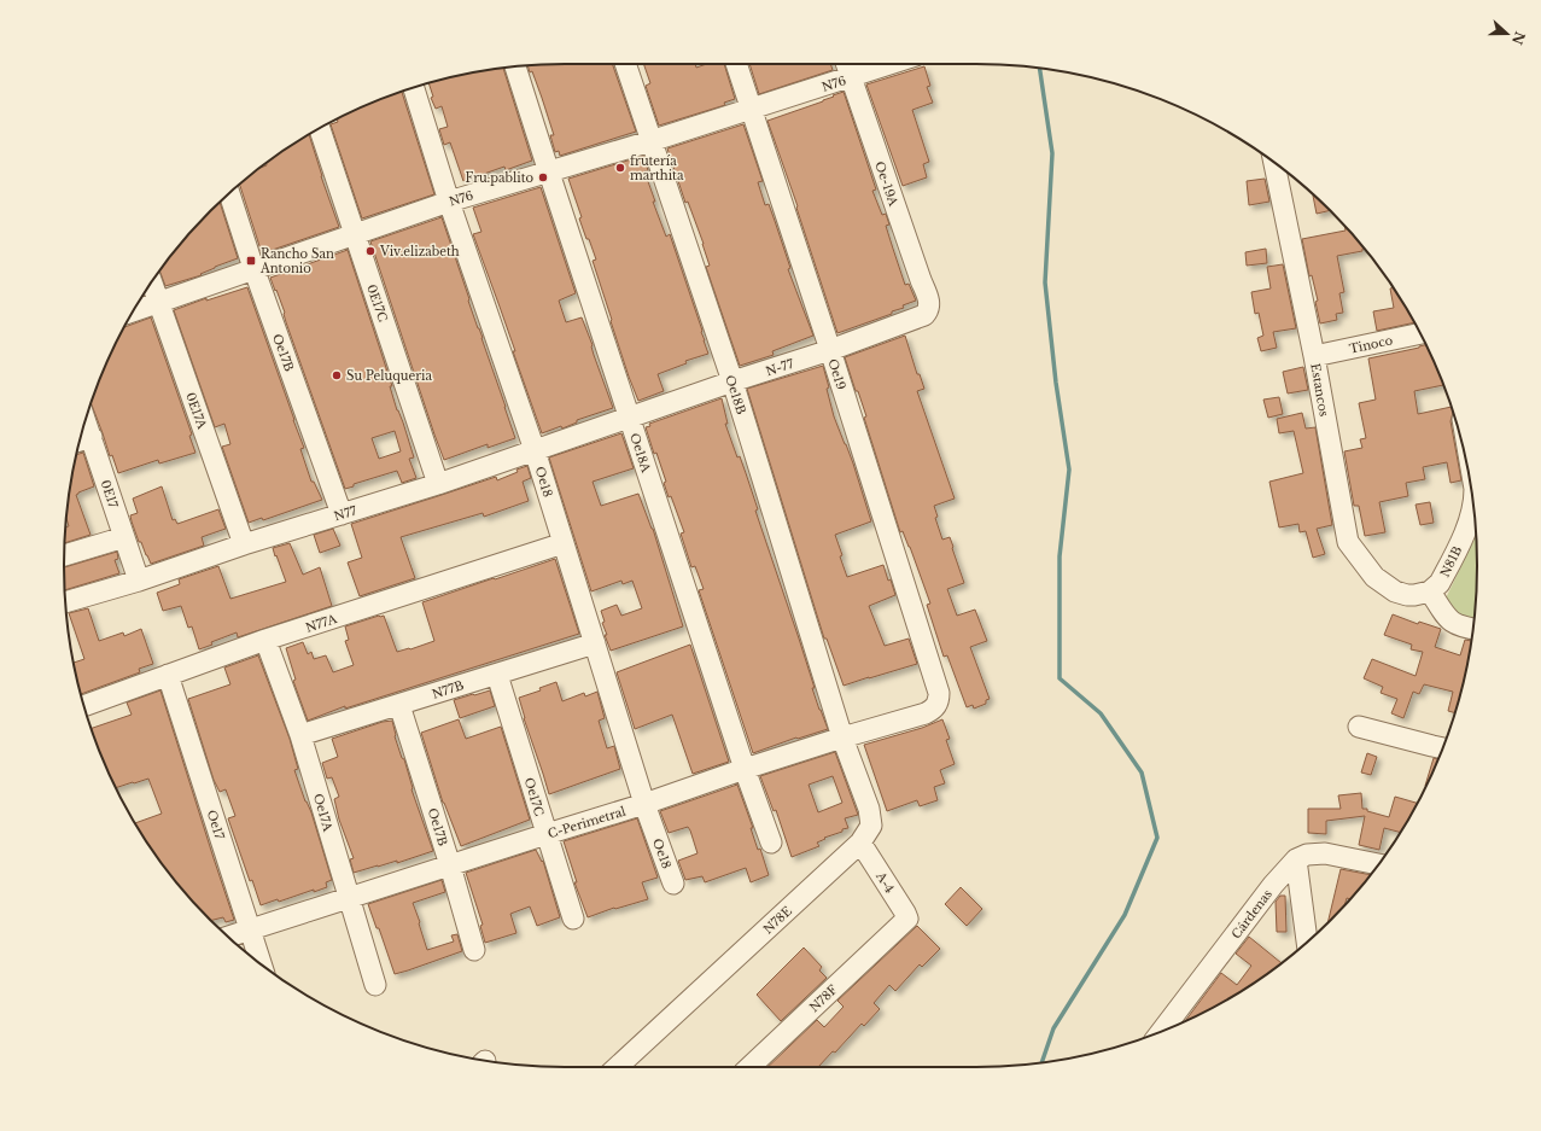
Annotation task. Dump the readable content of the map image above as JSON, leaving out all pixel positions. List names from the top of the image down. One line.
{"streets":{"street":["N76","Oe-19A","0E17C","Tinoco","Oe17B","N-77","Oe19","Estancos","Oe18B","0E17A","Oe18A","Oe18","0E17","N77","N81B","N77A","N77B","Oe17C","Oe17A","C-Perimetral","Oe17","A-4","Cárdenas","N78E","N78F"]},"crossings":[["N76","Oe-19A"],["N76","0E17C"],["N76","Oe17B"],["N76","Oe19"],["N76","Oe18B"],["N76","0E17A"],["N76","Oe18A"],["N76","Oe18"],["Oe-19A","N-77"],["0E17C","N77"],["Tinoco","Estancos"],["Oe17B","N77"],["Oe17B","N77B"],["Oe17B","C-Perimetral"],["N-77","Oe19"],["N-77","Oe18B"],["N-77","Oe18A"],["N-77","N77"],["Oe19","C-Perimetral"],["Estancos","N81B"],["Oe18B","C-Perimetral"],["Oe18B","N78E"],["0E17A","N77"],["Oe18A","N77"],["Oe18A","C-Perimetral"],["Oe18","N77"],["Oe18","N77A"],["Oe18","N77B"],["Oe18","C-Perimetral"],["0E17","N77"],["N77A","Oe17A"],["N77A","Oe17"],["N77B","Oe17C"],["N77B","Oe17A"],["Oe17C","C-Perimetral"],["Oe17A","C-Perimetral"],["C-Perimetral","Oe17"],["C-Perimetral","N78E"],["A-4","N78E"],["A-4","N78F"]],"places":{"other":["frutería marthita","Fru.pablito","Viv.elizabeth","Su Peluqueria"],"transit":["Rancho San Antonio"]},"north":"right"}
